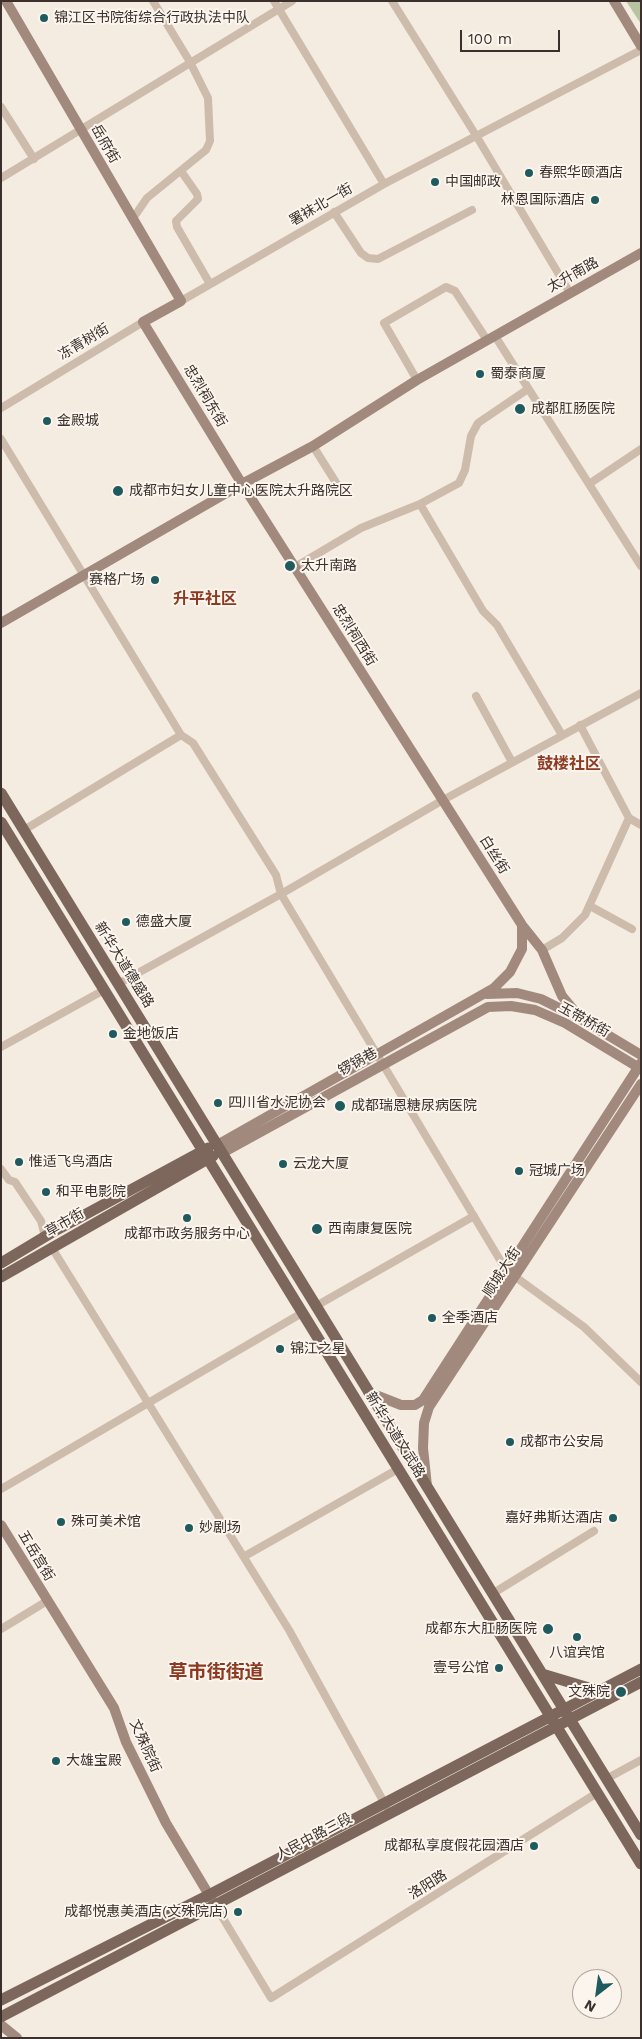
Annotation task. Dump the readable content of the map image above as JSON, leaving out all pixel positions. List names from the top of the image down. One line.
{"streets":{"main road":["岳府街","太升南路","冻青树街","忠烈祠东街","忠烈祠西街","白丝街","新华大道德盛路","玉带桥街","锣锅巷","草市街","顺城大街","新华大道文武路","五岳宫街","文殊院街","人民中路三段"],"street":["署袜北一街","洛阳路"]},"crossings":[["岳府街","署袜北一街"],["岳府街","冻青树街"],["署袜北一街","冻青树街"],["太升南路","忠烈祠东街"],["太升南路","忠烈祠西街"],["冻青树街","忠烈祠东街"],["忠烈祠东街","忠烈祠西街"],["忠烈祠西街","白丝街"],["新华大道德盛路","锣锅巷"],["新华大道德盛路","草市街"],["新华大道德盛路","新华大道文武路"],["玉带桥街","锣锅巷"],["玉带桥街","顺城大街"],["锣锅巷","草市街"],["锣锅巷","新华大道文武路"],["草市街","新华大道文武路"],["顺城大街","新华大道文武路"],["新华大道文武路","人民中路三段"],["新华大道文武路","洛阳路"],["五岳宫街","文殊院街"],["文殊院街","人民中路三段"],["文殊院街","洛阳路"],["人民中路三段","洛阳路"]],"districts":["升平社区","鼓楼社区","草市街街道"],"places":["锦江区书院街综合行政执法中队","春熙华颐酒店","中国邮政","林恩国际酒店","蜀泰商厦","成都肛肠医院","金殿城","成都市妇女儿童中心医院太升路院区","太升南路","赛格广场","德盛大厦","金地饭店","四川省水泥协会","成都瑞恩糖尿病医院","惟适飞鸟酒店","云龙大厦","冠城广场","和平电影院","成都市政务服务中心","西南康复医院","全季酒店","锦江之星","成都市公安局","嘉好弗斯达酒店","殊可美术馆","妙剧场","成都东大肛肠医院","八谊宾馆","壹号公馆","文殊院","大雄宝殿","成都私享度假花园酒店","成都悦惠美酒店(文殊院店)"],"scale_bar":"100 m","north":"bottom left"}
